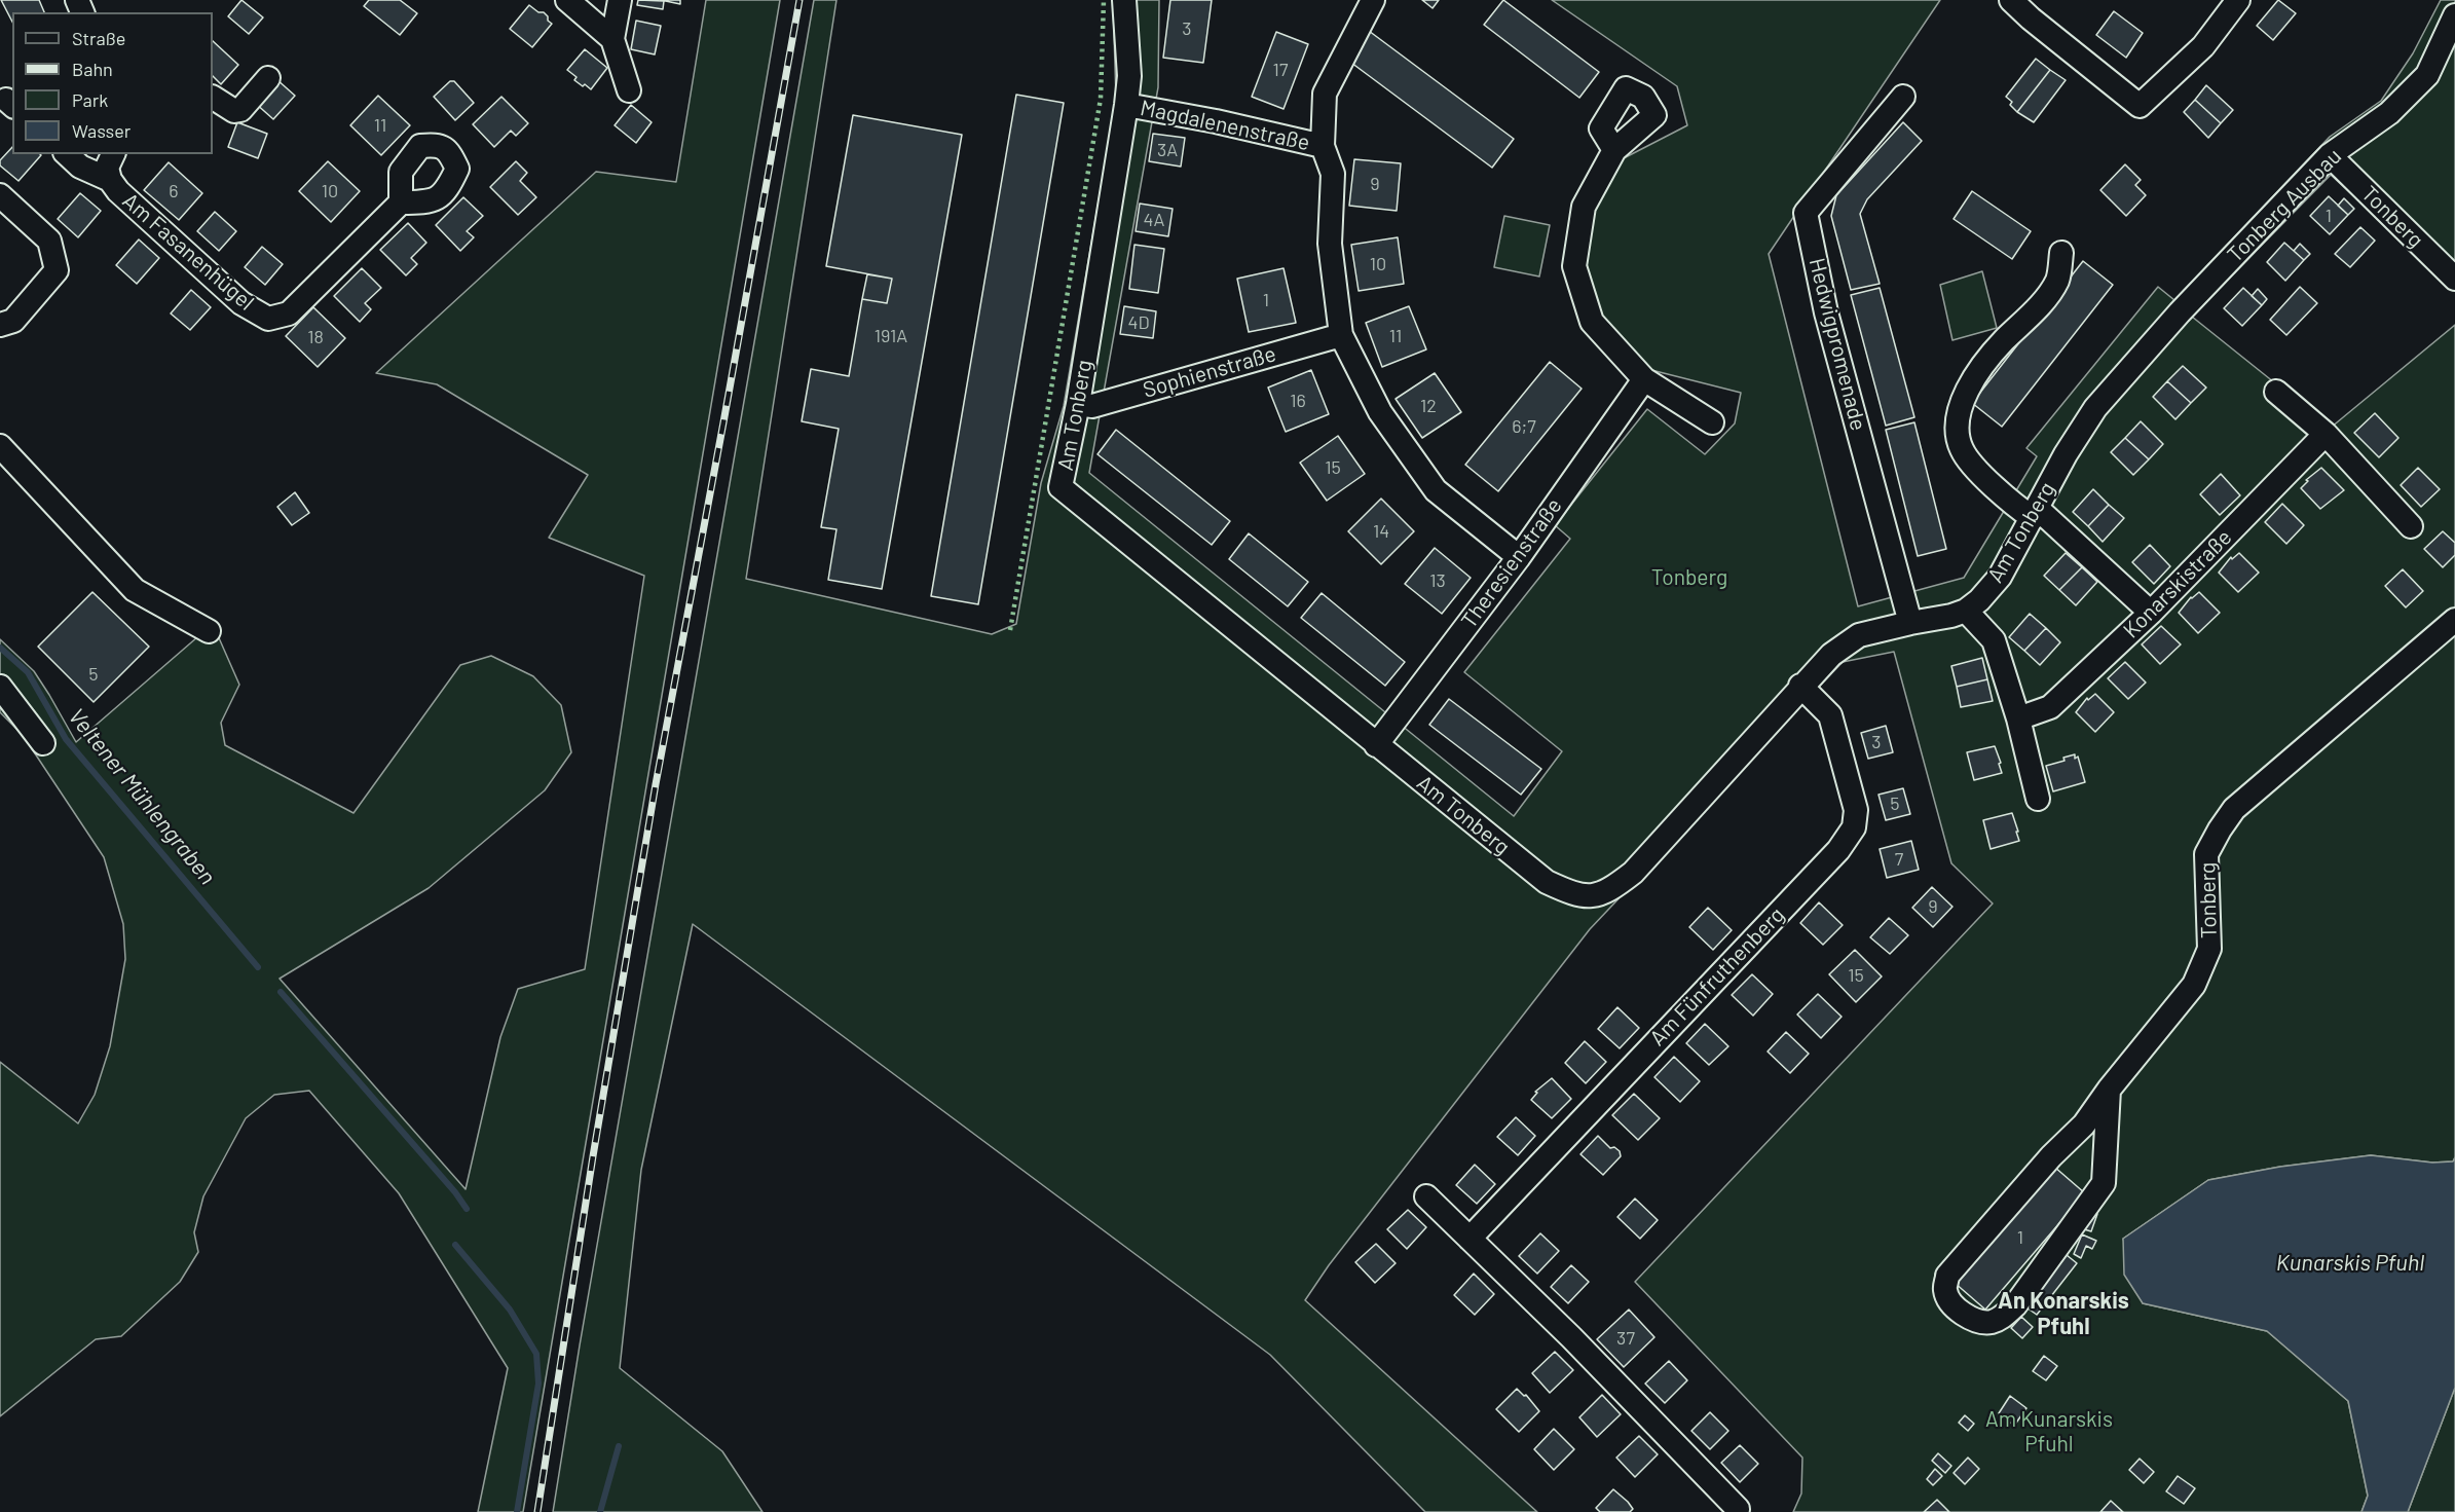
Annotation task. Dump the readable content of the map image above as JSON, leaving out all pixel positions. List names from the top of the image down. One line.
{"streets":{"street":["Magdalenenstraße","Tonberg Ausbau","Tonberg","Am Fasanenhügel","Hedwigpromenade","Sophienstraße","Am Tonberg","Theresienstraße","Konarskistraße","Am Fünfruthenberg"]},"crossings":[["Magdalenenstraße","Am Tonberg"],["Tonberg Ausbau","Tonberg"],["Tonberg Ausbau","Am Tonberg"],["Hedwigpromenade","Am Tonberg"],["Sophienstraße","Am Tonberg"],["Am Tonberg","Theresienstraße"],["Am Tonberg","Am Fünfruthenberg"]],"districts":["An Konarskis Pfuhl"],"water":["Veltener Mühlengraben","Kunarskis Pfuhl"],"parks":["Tonberg","Am Kunarskis Pfuhl"],"house_numbers":["3","17","11","3A","9","6","10","1","4A","10","1","4D","191A","11","18","16","12","6;7","15","14","13","5","3","5","7","9","15","1","37"],"legend":["Straße","Bahn","Park","Wasser"]}
